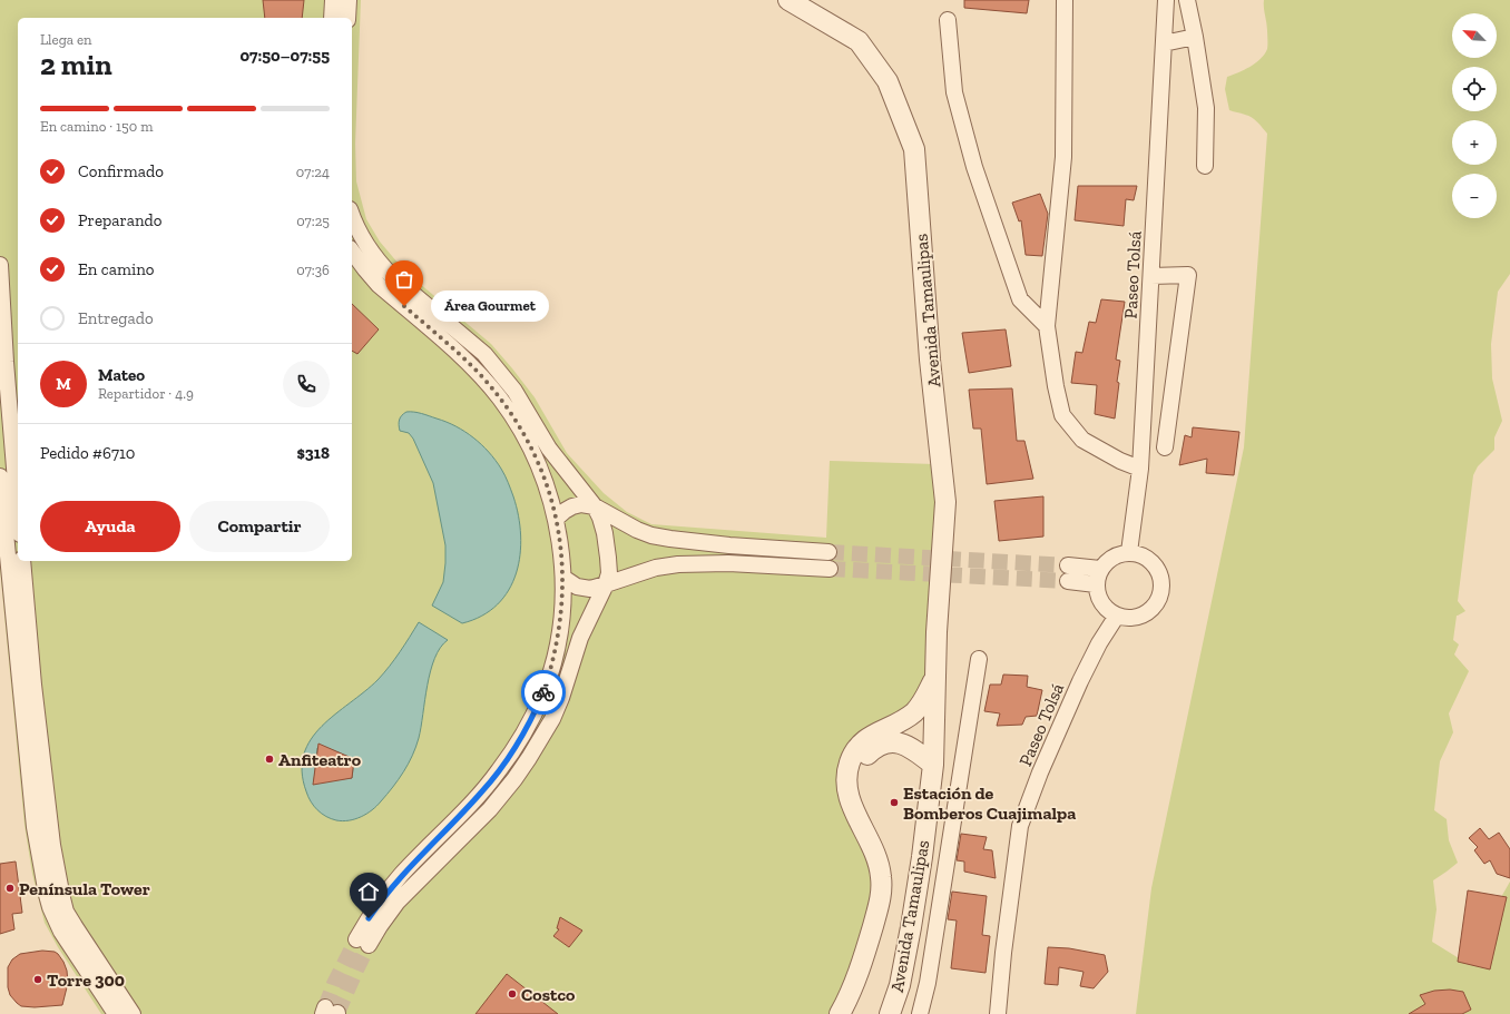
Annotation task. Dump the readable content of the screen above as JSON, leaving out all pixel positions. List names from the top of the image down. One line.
{"streets":{"street":["Paseo Tolsá","Avenida Tamaulipas"]},"places":["Área Gourmet","Anfiteatro","Estación de Bomberos Cuajimalpa","Península Tower","Torre 300","Costco"],"north":"top left","page":{"map_buttons":["+","−"],"heading":["2 min","Llega en","07:50–07:55"],"panel":["Mateo","Repartidor · 4.9","Pedido #6710","$318"],"bar":"En camino · 150 m","list":[["Confirmado","07:24"],["Preparando","07:25"],["En camino","07:36"],"Entregado"],"bubble":"Área Gourmet","round":"M","buttons":["Ayuda","Compartir"]}}
